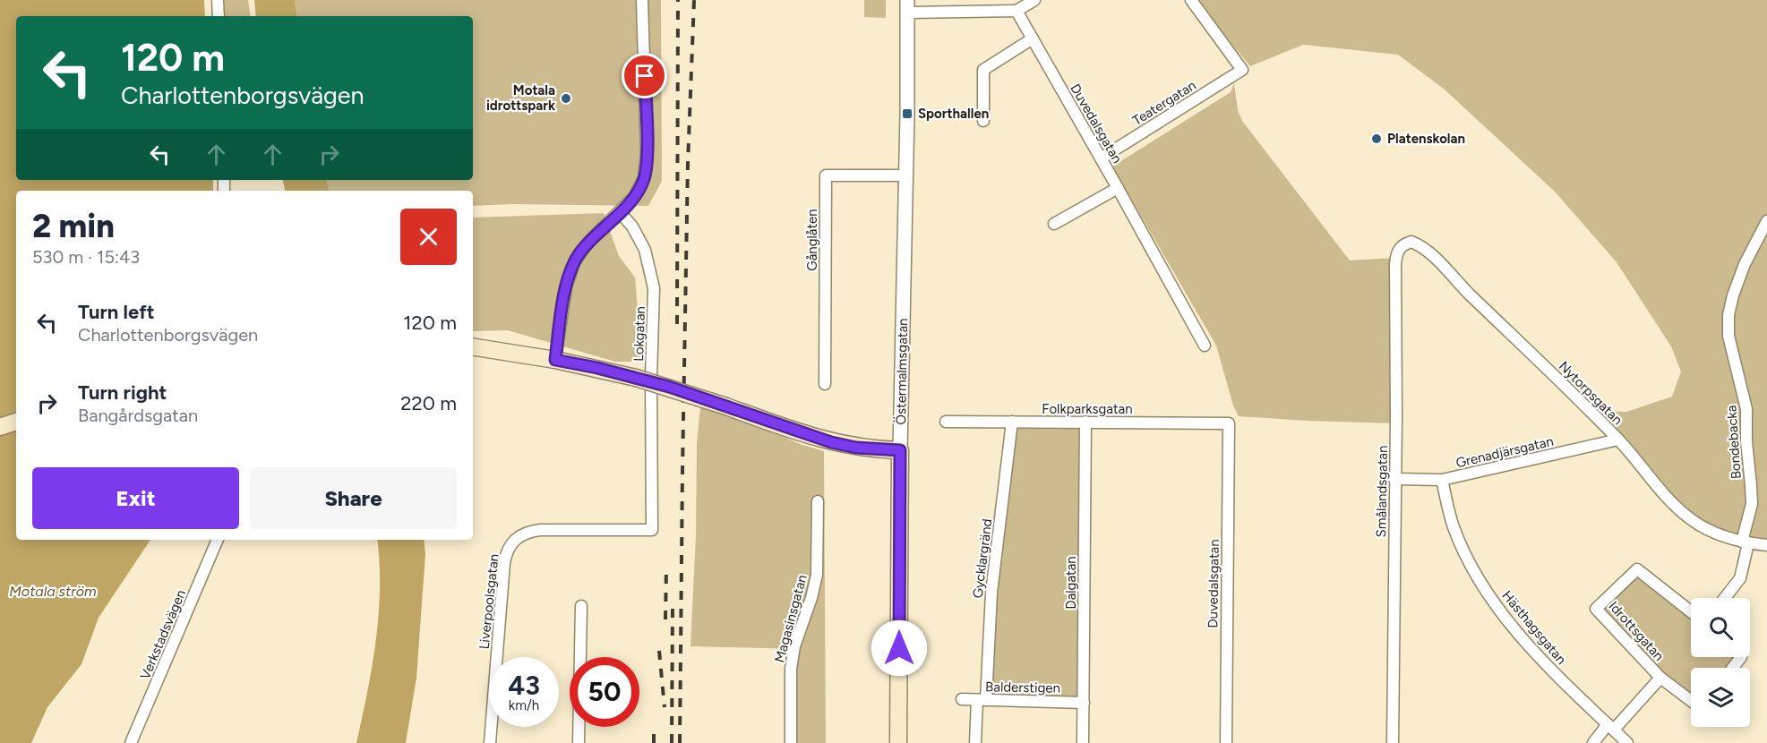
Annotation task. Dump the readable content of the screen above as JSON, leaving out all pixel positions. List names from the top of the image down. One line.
{"streets":{"main road":["Östermalmsgatan"],"street":["Teatergatan","Duvedalsgatan","Gånglåten","Lokgatan","Nytorpsgatan","Folkparksgatan","Bondebacka","Grenadjärsgatan","Smålandsgatan","Gycklargränd","Dalgatan","Liverpoolsgatan","Magasinsgatan","Hästhagsgatan","Idrottsgatan","Verkstadsvägen","Balderstigen"]},"crossings":[["Teatergatan","Duvedalsgatan"],["Duvedalsgatan","Folkparksgatan"],["Gånglåten","Östermalmsgatan"],["Lokgatan","Liverpoolsgatan"],["Nytorpsgatan","Bondebacka"],["Nytorpsgatan","Grenadjärsgatan"],["Nytorpsgatan","Smålandsgatan"],["Folkparksgatan","Gycklargränd"],["Folkparksgatan","Dalgatan"],["Grenadjärsgatan","Smålandsgatan"],["Grenadjärsgatan","Hästhagsgatan"],["Gycklargränd","Balderstigen"],["Dalgatan","Balderstigen"],["Hästhagsgatan","Idrottsgatan"]],"water":["Motala ström"],"places":{"other":["Motala idrottspark","Platenskolan"],"transit":["Sporthallen"]},"page":{"turn":["120 m","Charlottenborgsvägen"],"heading":["2 min","530 m · 15:43"],"list":[{"name":"Turn left","note":"Charlottenborgsvägen","value":"120 m"},{"name":"Turn right","note":"Bangårdsgatan","value":"220 m"}],"buttons":["Exit","Share"],"speed":"43 km/h","limit":"50"}}
